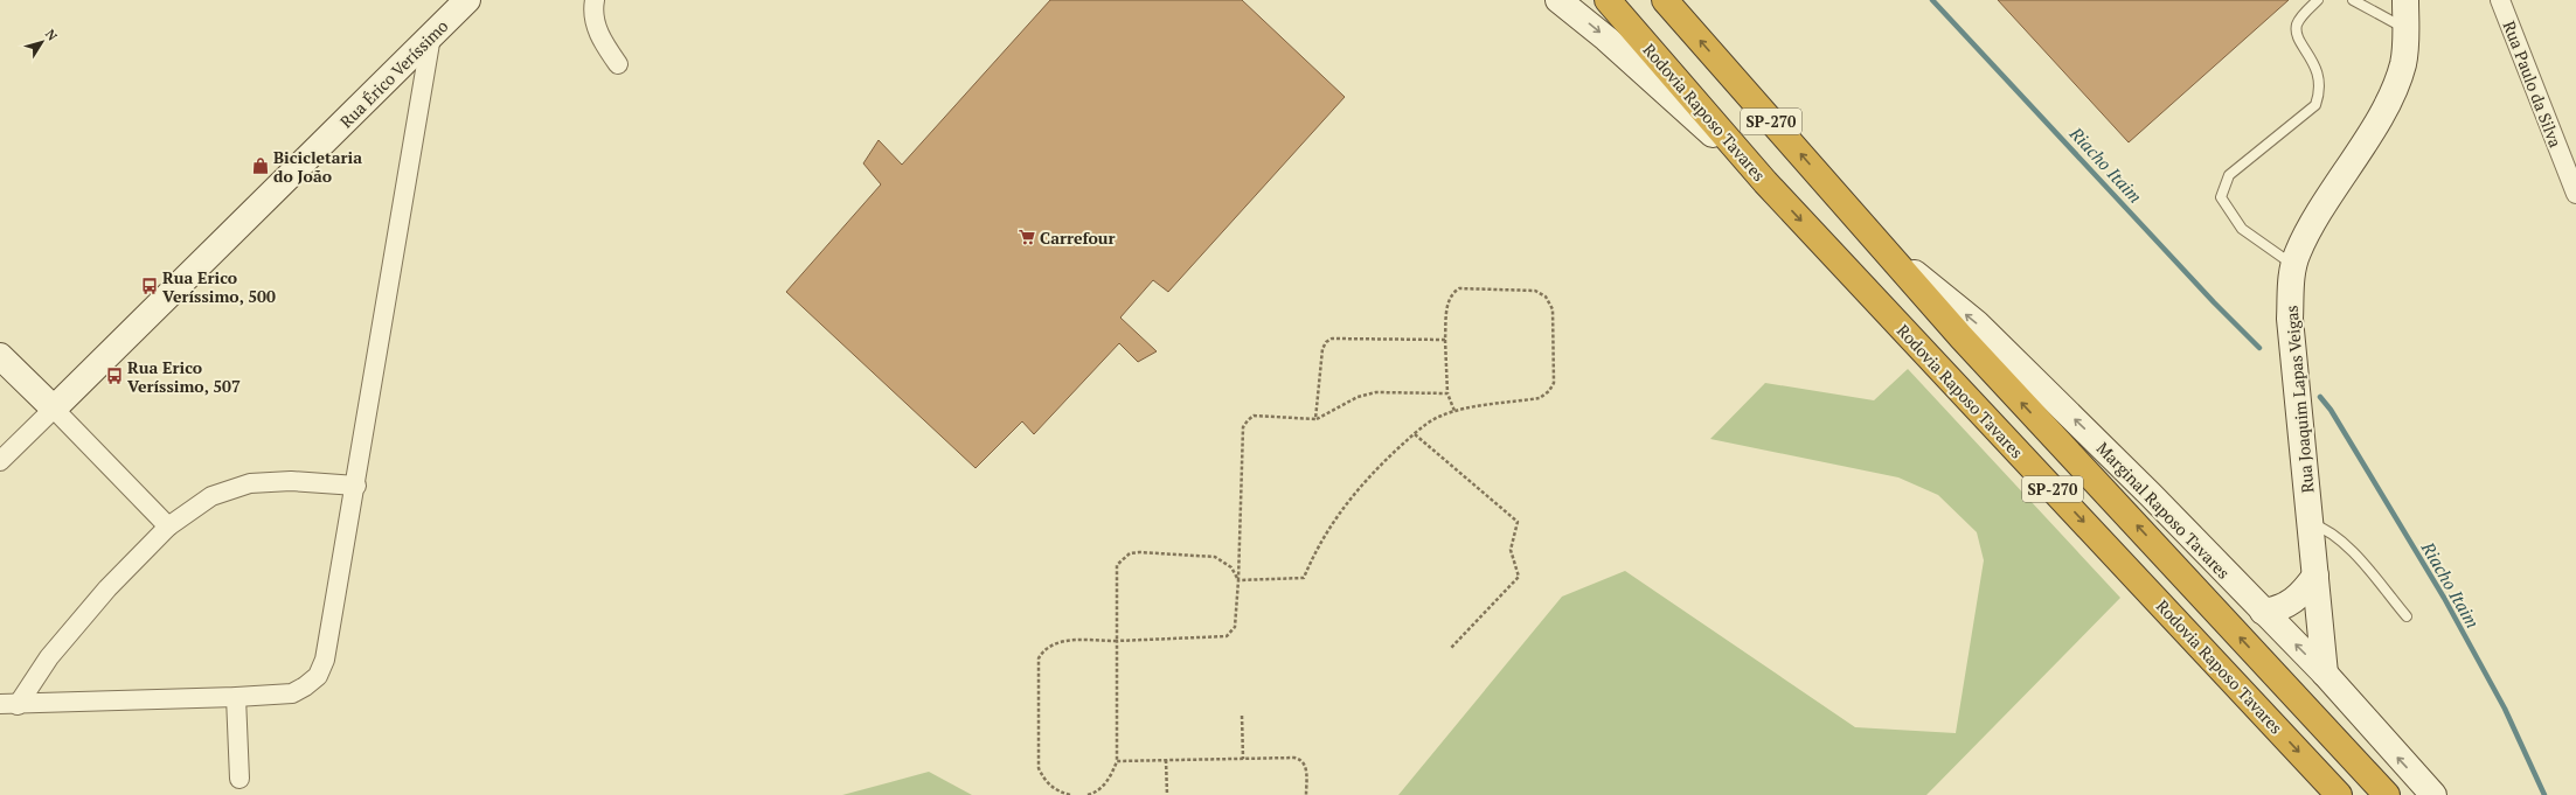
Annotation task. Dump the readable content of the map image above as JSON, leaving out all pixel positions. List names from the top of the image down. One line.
{"streets":{"highway":["Rodovia Raposo Tavares","SP-270"],"main road":["Rua Érico Veríssimo","Rua Joaquim Lapas Veigas","Marginal Raposo Tavares"],"street":["Rua Paulo da Silva"]},"crossings":[["SP-270","Marginal Raposo Tavares"],["Rua Joaquim Lapas Veigas","Marginal Raposo Tavares"]],"one_way":["Marginal Raposo Tavares"],"water":["Riacho Itaim"],"places":{"shop":["Bicicletaria do João"],"supermarket":["Carrefour"],"bus stop":["Rua Erico Veríssimo, 500","Rua Erico Veríssimo, 507"]},"north":"top right"}
